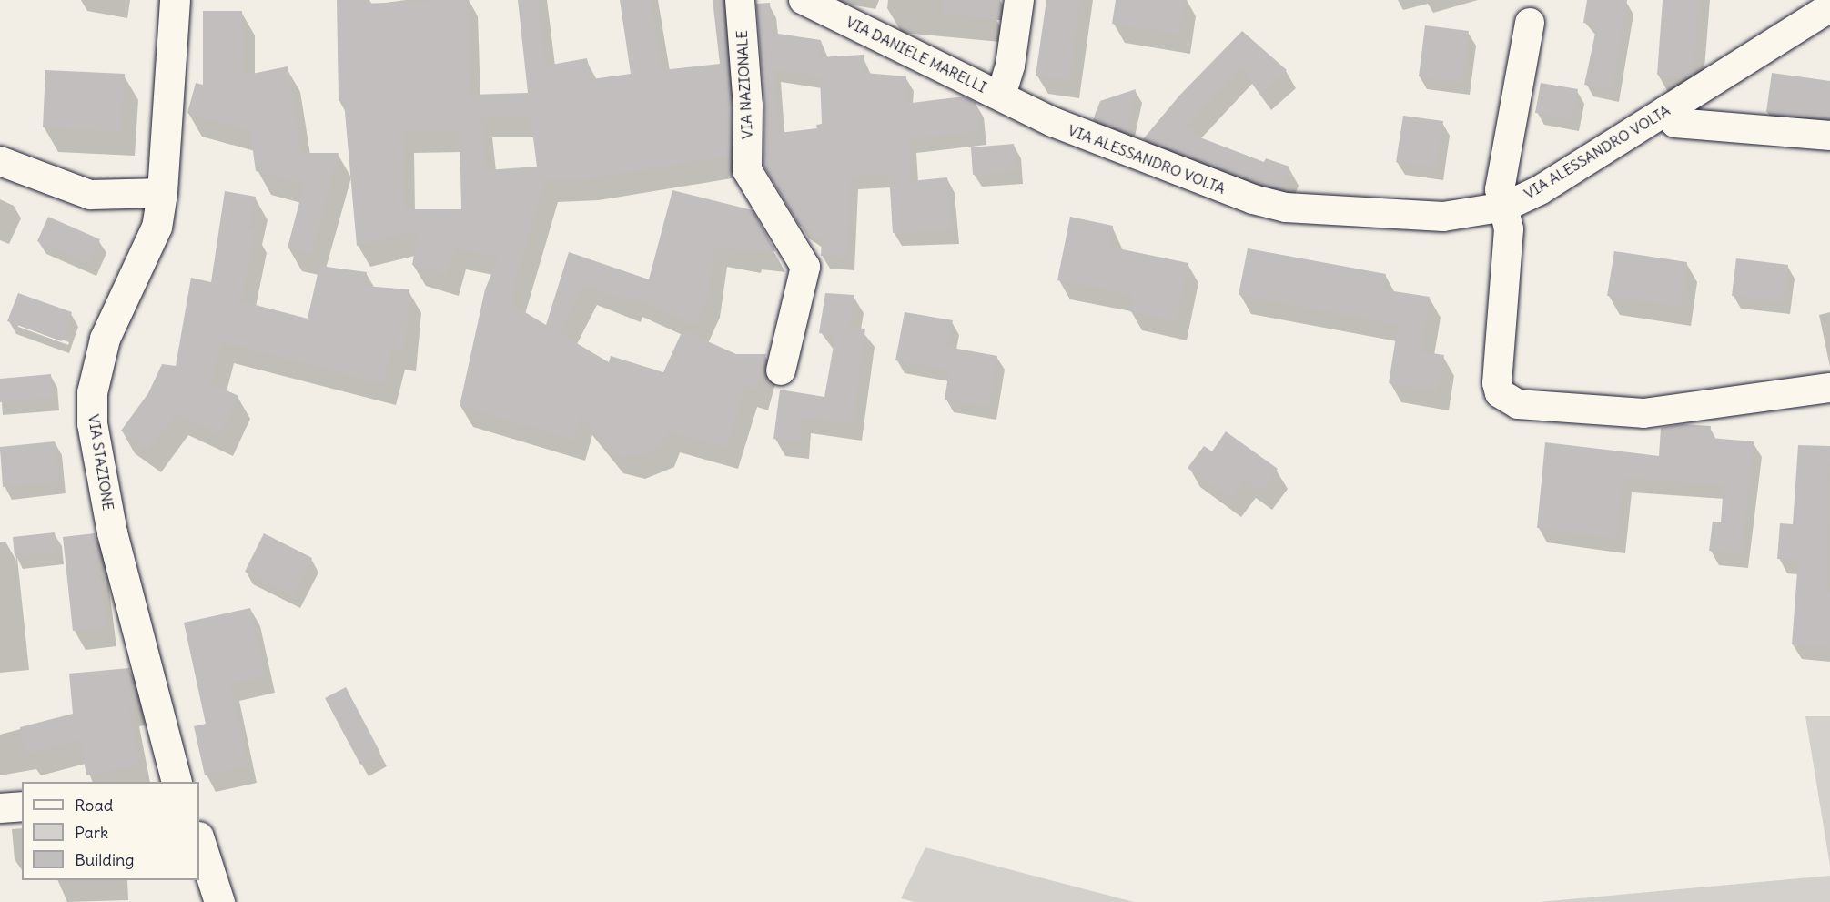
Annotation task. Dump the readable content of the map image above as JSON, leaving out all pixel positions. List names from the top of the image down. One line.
{"streets":{"main road":["VIA STAZIONE"],"street":["VIA DANIELE MARELLI","VIA NAZIONALE","VIA ALESSANDRO VOLTA"]},"crossings":[["VIA DANIELE MARELLI","VIA ALESSANDRO VOLTA"]],"legend":["Road","Park","Building"]}
